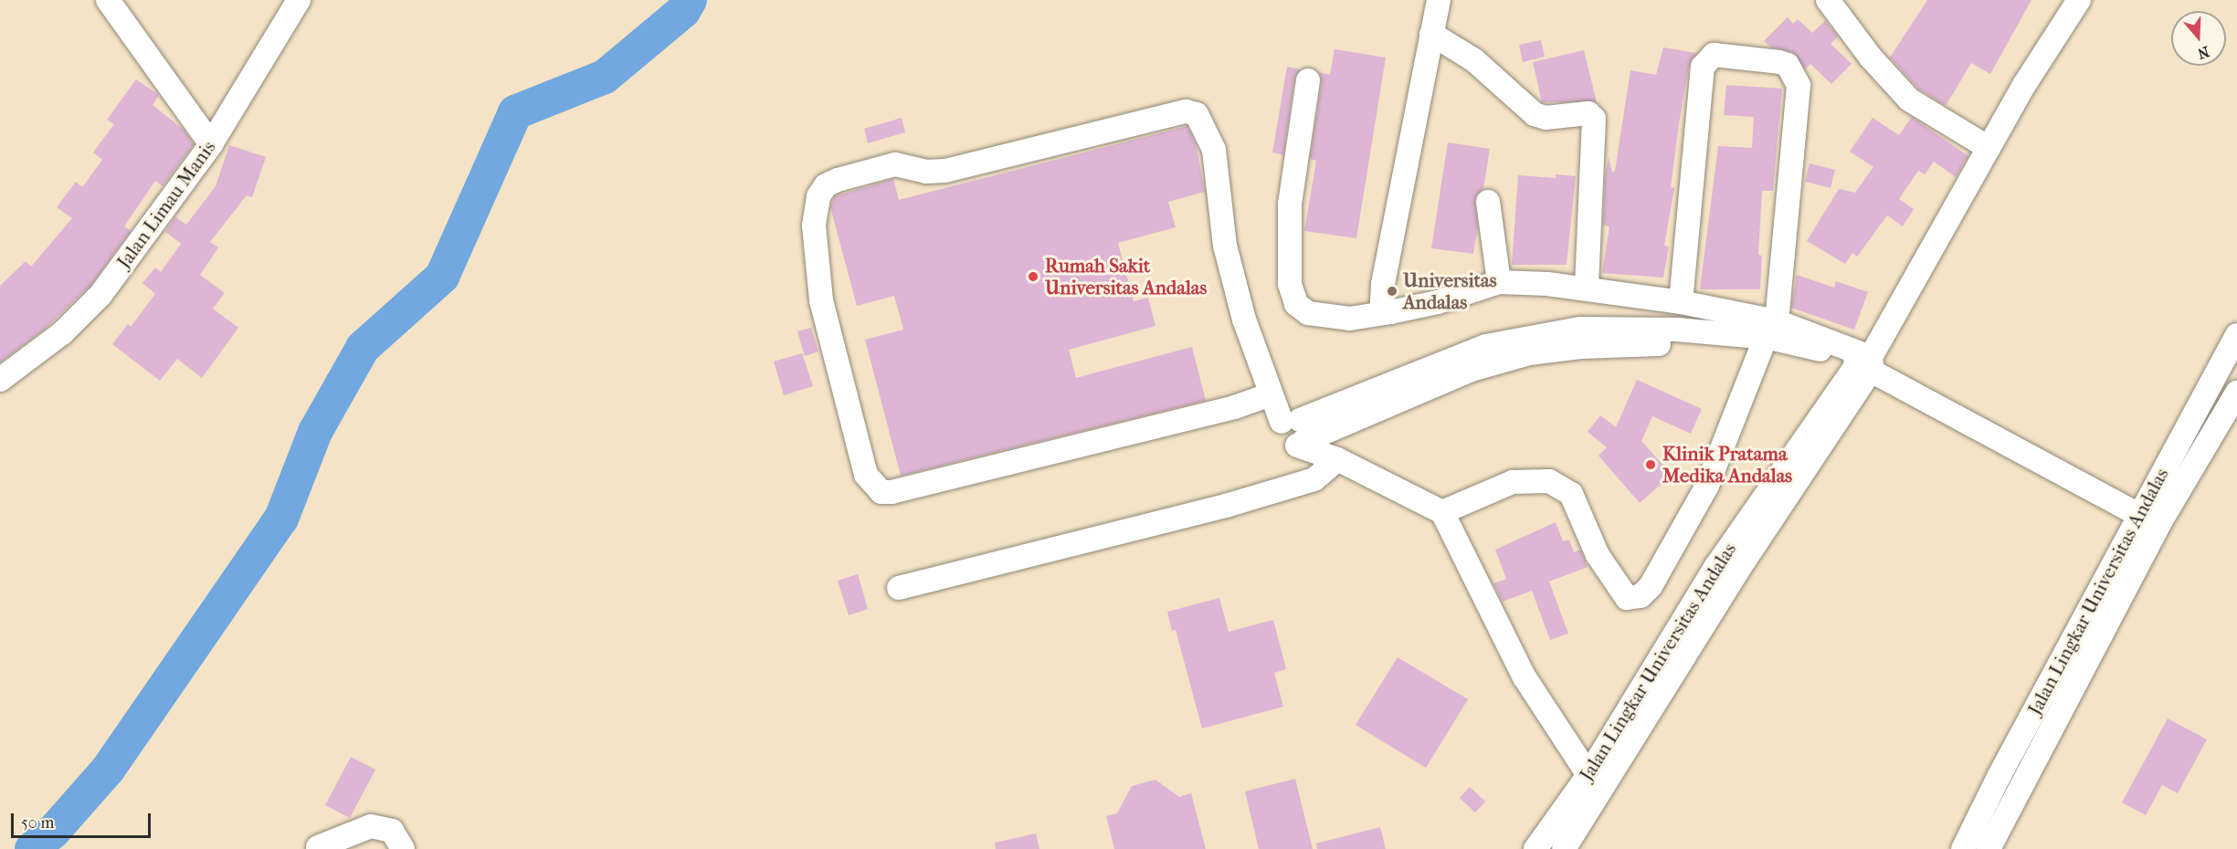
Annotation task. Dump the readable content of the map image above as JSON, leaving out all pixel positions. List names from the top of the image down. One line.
{"streets":{"street":["Jalan Limau Manis","Jalan Lingkar Universitas Andalas"]},"places":["Rumah Sakit Universitas Andalas","Universitas Andalas","Klinik Pratama Medika Andalas"],"scale_bar":"50 m","north":"bottom"}
